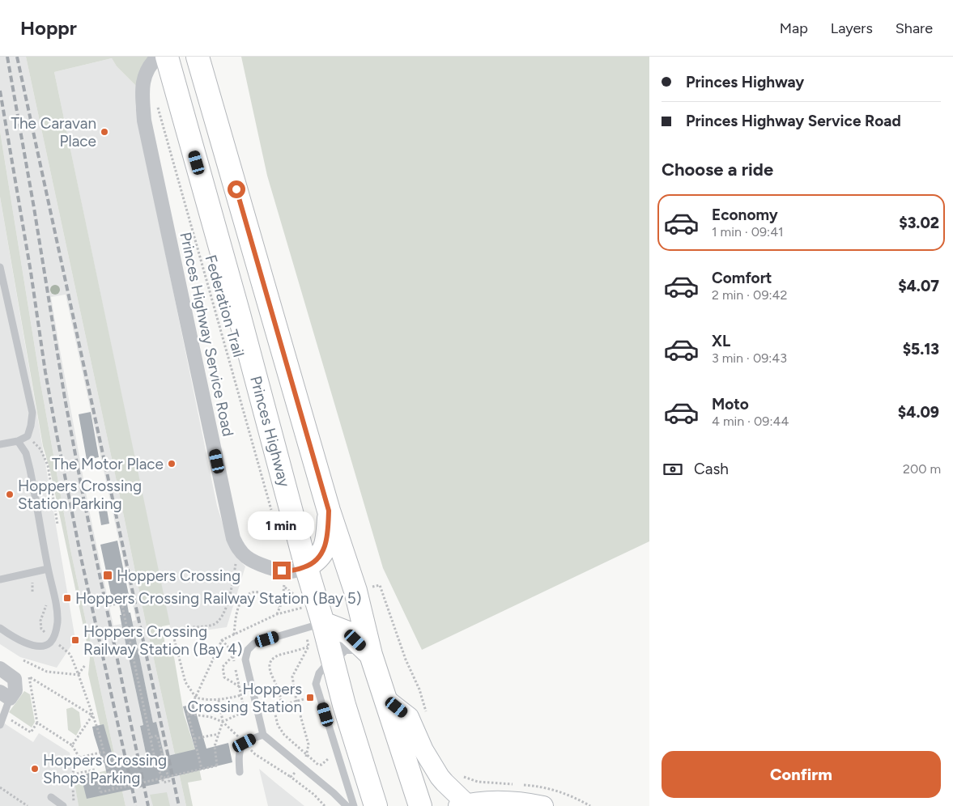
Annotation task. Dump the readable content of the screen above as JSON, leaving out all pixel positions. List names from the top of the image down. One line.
{"streets":{"highway":["Princes Highway"],"street":["Princes Highway Service Road"],"path":["Federation Trail"]},"crossings":[["Princes Highway Service Road","Princes Highway"]],"places":{"other":["The Caravan Place","The Motor Place","Hoppers Crossing Station Parking","Hoppers Crossing Shops Parking"],"transit":["Hoppers Crossing","Hoppers Crossing Railway Station (Bay 5)","Hoppers Crossing Railway Station (Bay 4)","Hoppers Crossing Station"]},"page":{"header":"Hoppr","nav":["Map","Layers","Share"],"banner":["Princes Highway","Princes Highway Service Road"],"heading":"Choose a ride","list":[{"name":"Economy","note":"1 min · 09:41","value":"$3.02"},{"name":"Comfort","note":"2 min · 09:42","value":"$4.07"},{"name":"XL","note":"3 min · 09:43","value":"$5.13"},{"name":"Moto","note":"4 min · 09:44","value":"$4.09"}],"pay":["Cash","200 m"],"bubble":"1 min","buttons":"Confirm"}}
